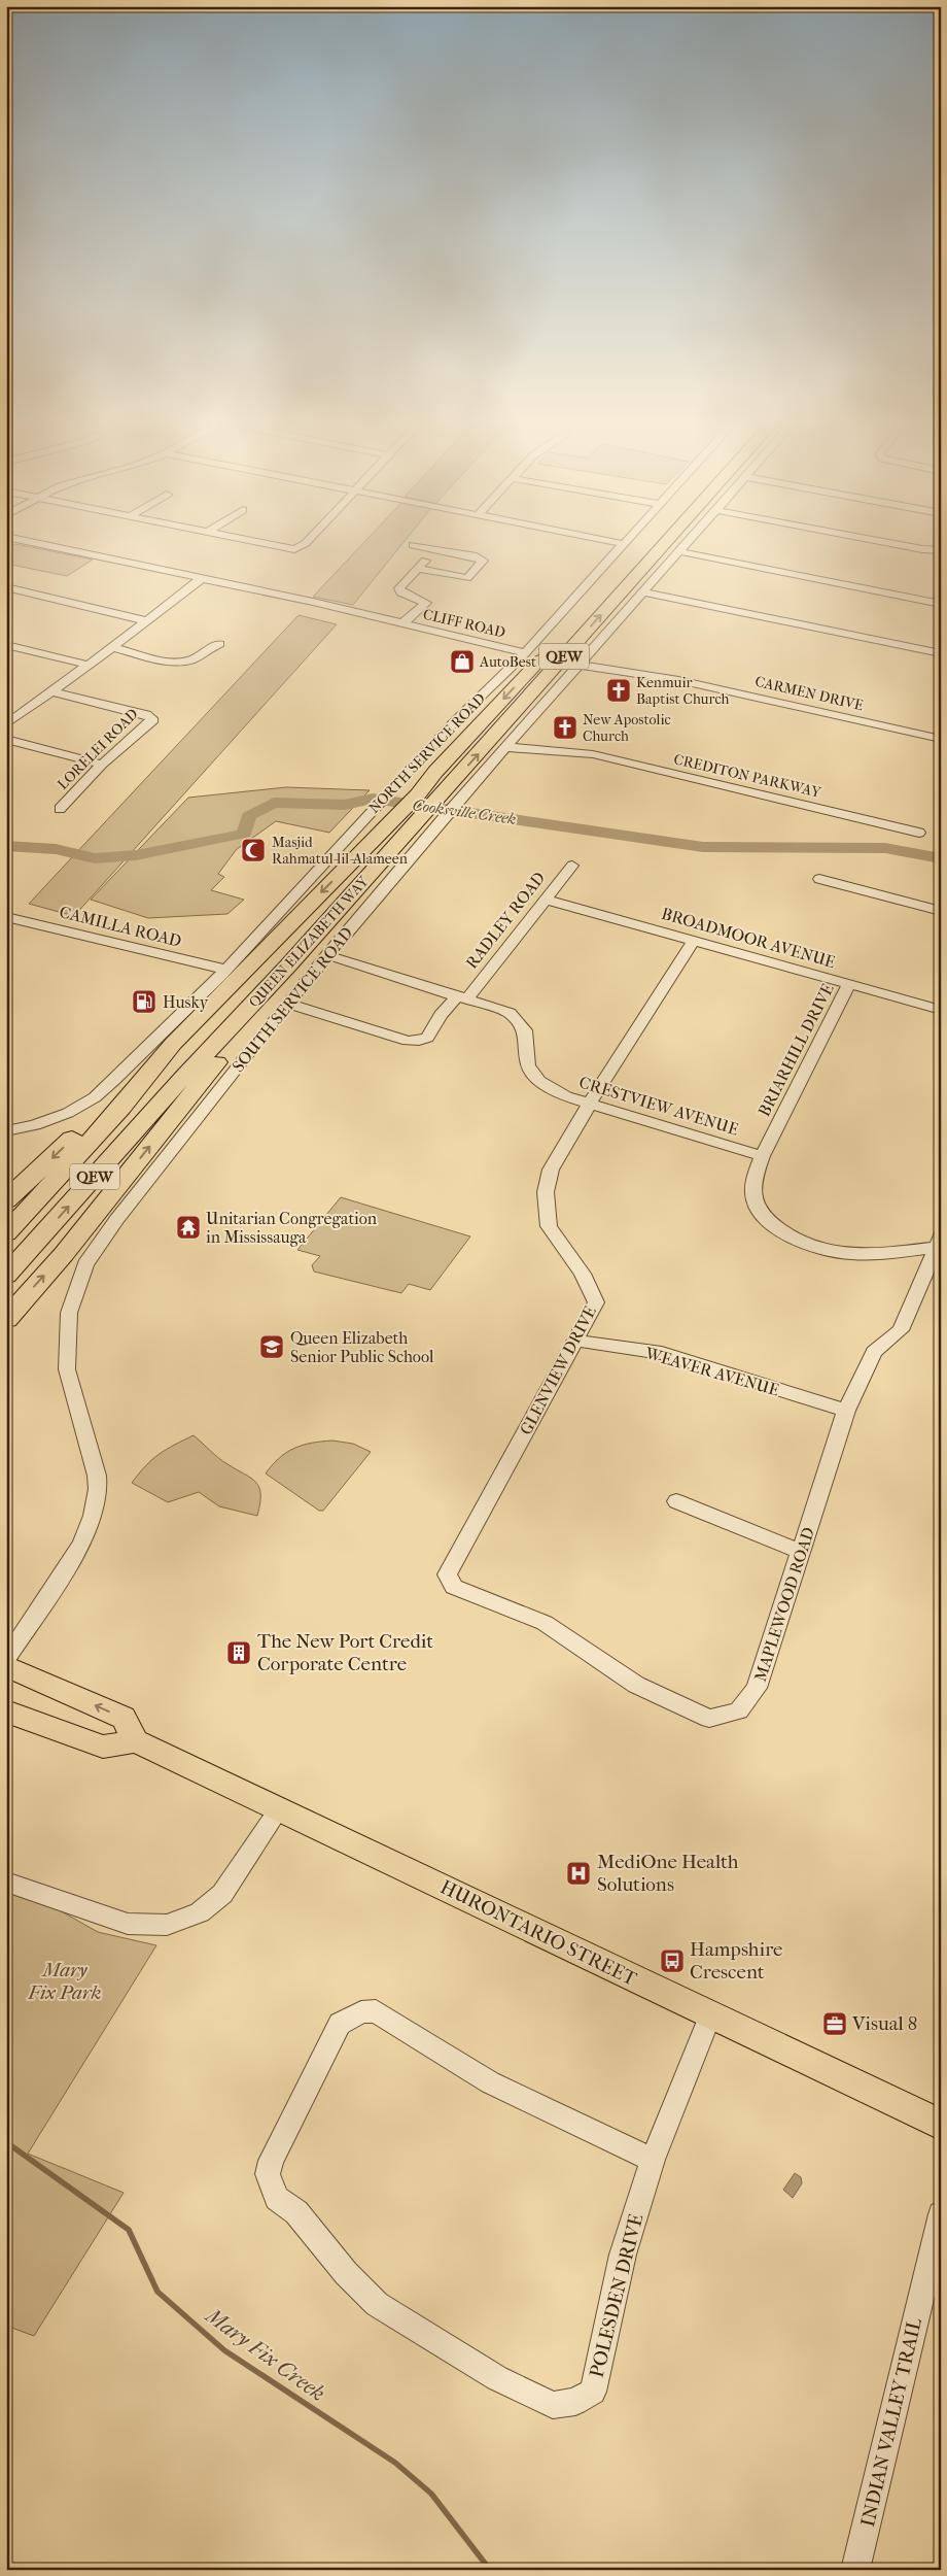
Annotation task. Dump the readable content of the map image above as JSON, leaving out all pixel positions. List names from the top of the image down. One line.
{"streets":{"highway":["QEW","QUEEN ELIZABETH WAY"],"main road":["HURONTARIO STREET"],"street":["CLIFF ROAD","CARMEN DRIVE","LORELEI ROAD","NORTH SERVICE ROAD","CREDITON PARKWAY","RADLEY ROAD","CAMILLA ROAD","BROADMOOR AVENUE","SOUTH SERVICE ROAD","BRIARHILL DRIVE","CRESTVIEW AVENUE","GLENVIEW DRIVE","WEAVER AVENUE","MAPLEWOOD ROAD","POLESDEN DRIVE","INDIAN VALLEY TRAIL"]},"crossings":[["CLIFF ROAD","NORTH SERVICE ROAD"],["CARMEN DRIVE","SOUTH SERVICE ROAD"],["NORTH SERVICE ROAD","CAMILLA ROAD"],["CREDITON PARKWAY","SOUTH SERVICE ROAD"],["RADLEY ROAD","BROADMOOR AVENUE"],["RADLEY ROAD","SOUTH SERVICE ROAD"],["RADLEY ROAD","CRESTVIEW AVENUE"],["BROADMOOR AVENUE","BRIARHILL DRIVE"],["BROADMOOR AVENUE","GLENVIEW DRIVE"],["SOUTH SERVICE ROAD","CRESTVIEW AVENUE"],["BRIARHILL DRIVE","CRESTVIEW AVENUE"],["BRIARHILL DRIVE","MAPLEWOOD ROAD"],["CRESTVIEW AVENUE","GLENVIEW DRIVE"],["GLENVIEW DRIVE","WEAVER AVENUE"],["GLENVIEW DRIVE","MAPLEWOOD ROAD"],["WEAVER AVENUE","MAPLEWOOD ROAD"]],"water":["Cooksville Creek","Mary Fix Creek"],"parks":["Mary Fix Park"],"places":{"shop":["AutoBest"],"church":["Kenmuir Baptist Church","New Apostolic Church"],"mosque":["Masjid Rahmatul-lil-Alameen"],"fuel station":["Husky"],"temple":["Unitarian Congregation in Mississauga"],"school or university":["Queen Elizabeth Senior Public School"],"building":["The New Port Credit Corporate Centre"],"hospital":["MediOne Health Solutions"],"bus stop":["Hampshire Crescent"],"office":["Visual 8"]}}
